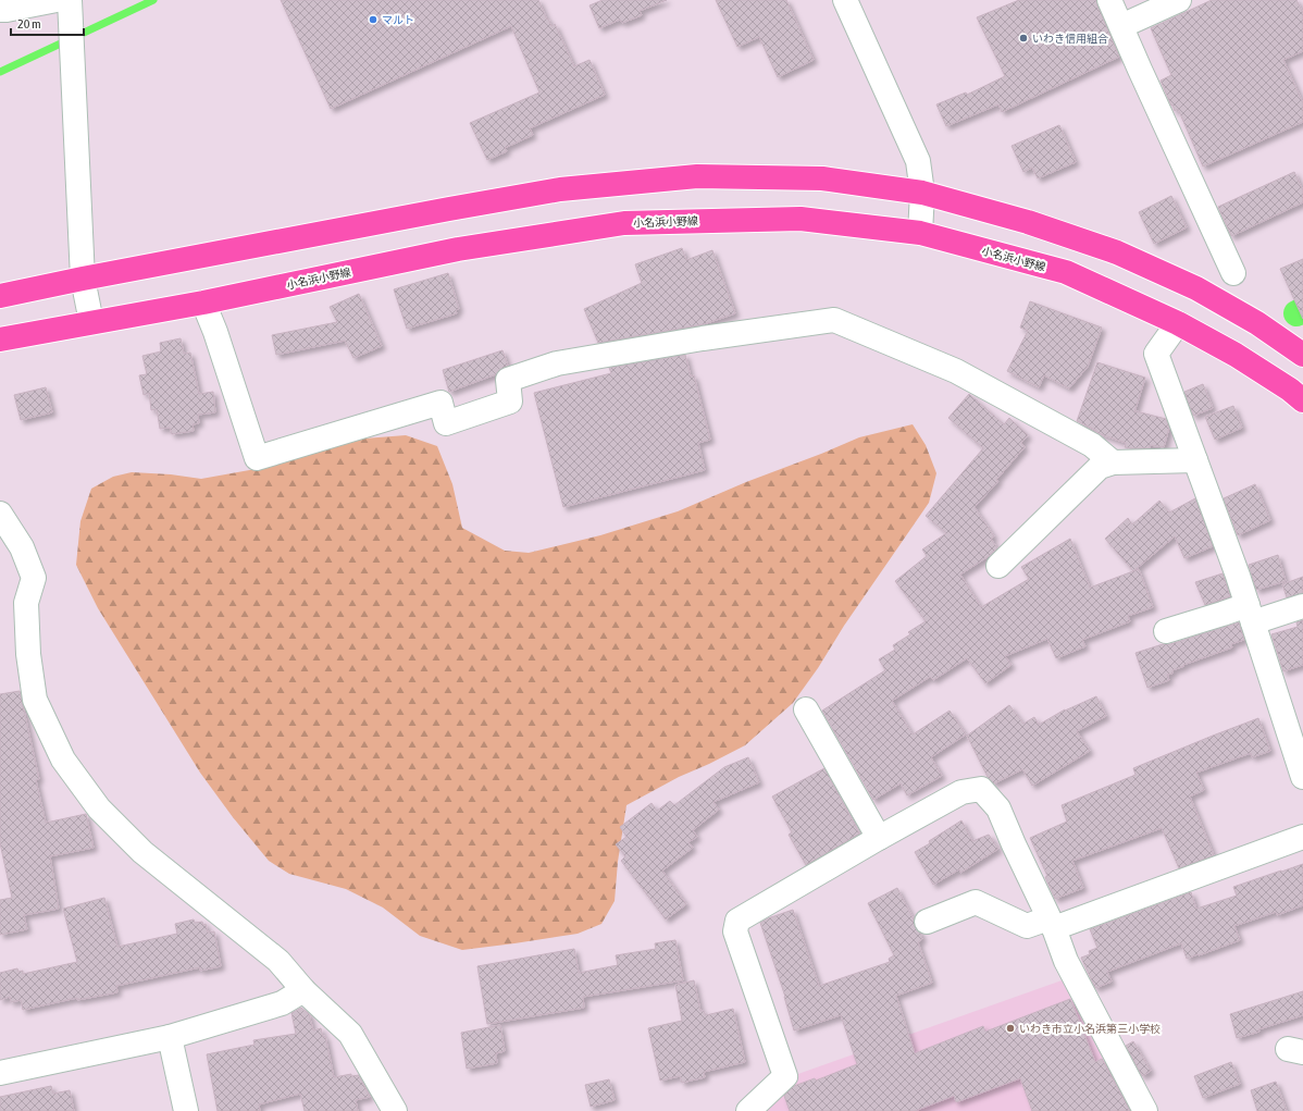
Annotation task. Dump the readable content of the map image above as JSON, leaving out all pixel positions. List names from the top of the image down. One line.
{"streets":{"main road":["小名浜小野線"]},"places":["マルト","いわき信用組合","いわき市立小名浜第三小学校"],"scale_bar":"20 m"}
